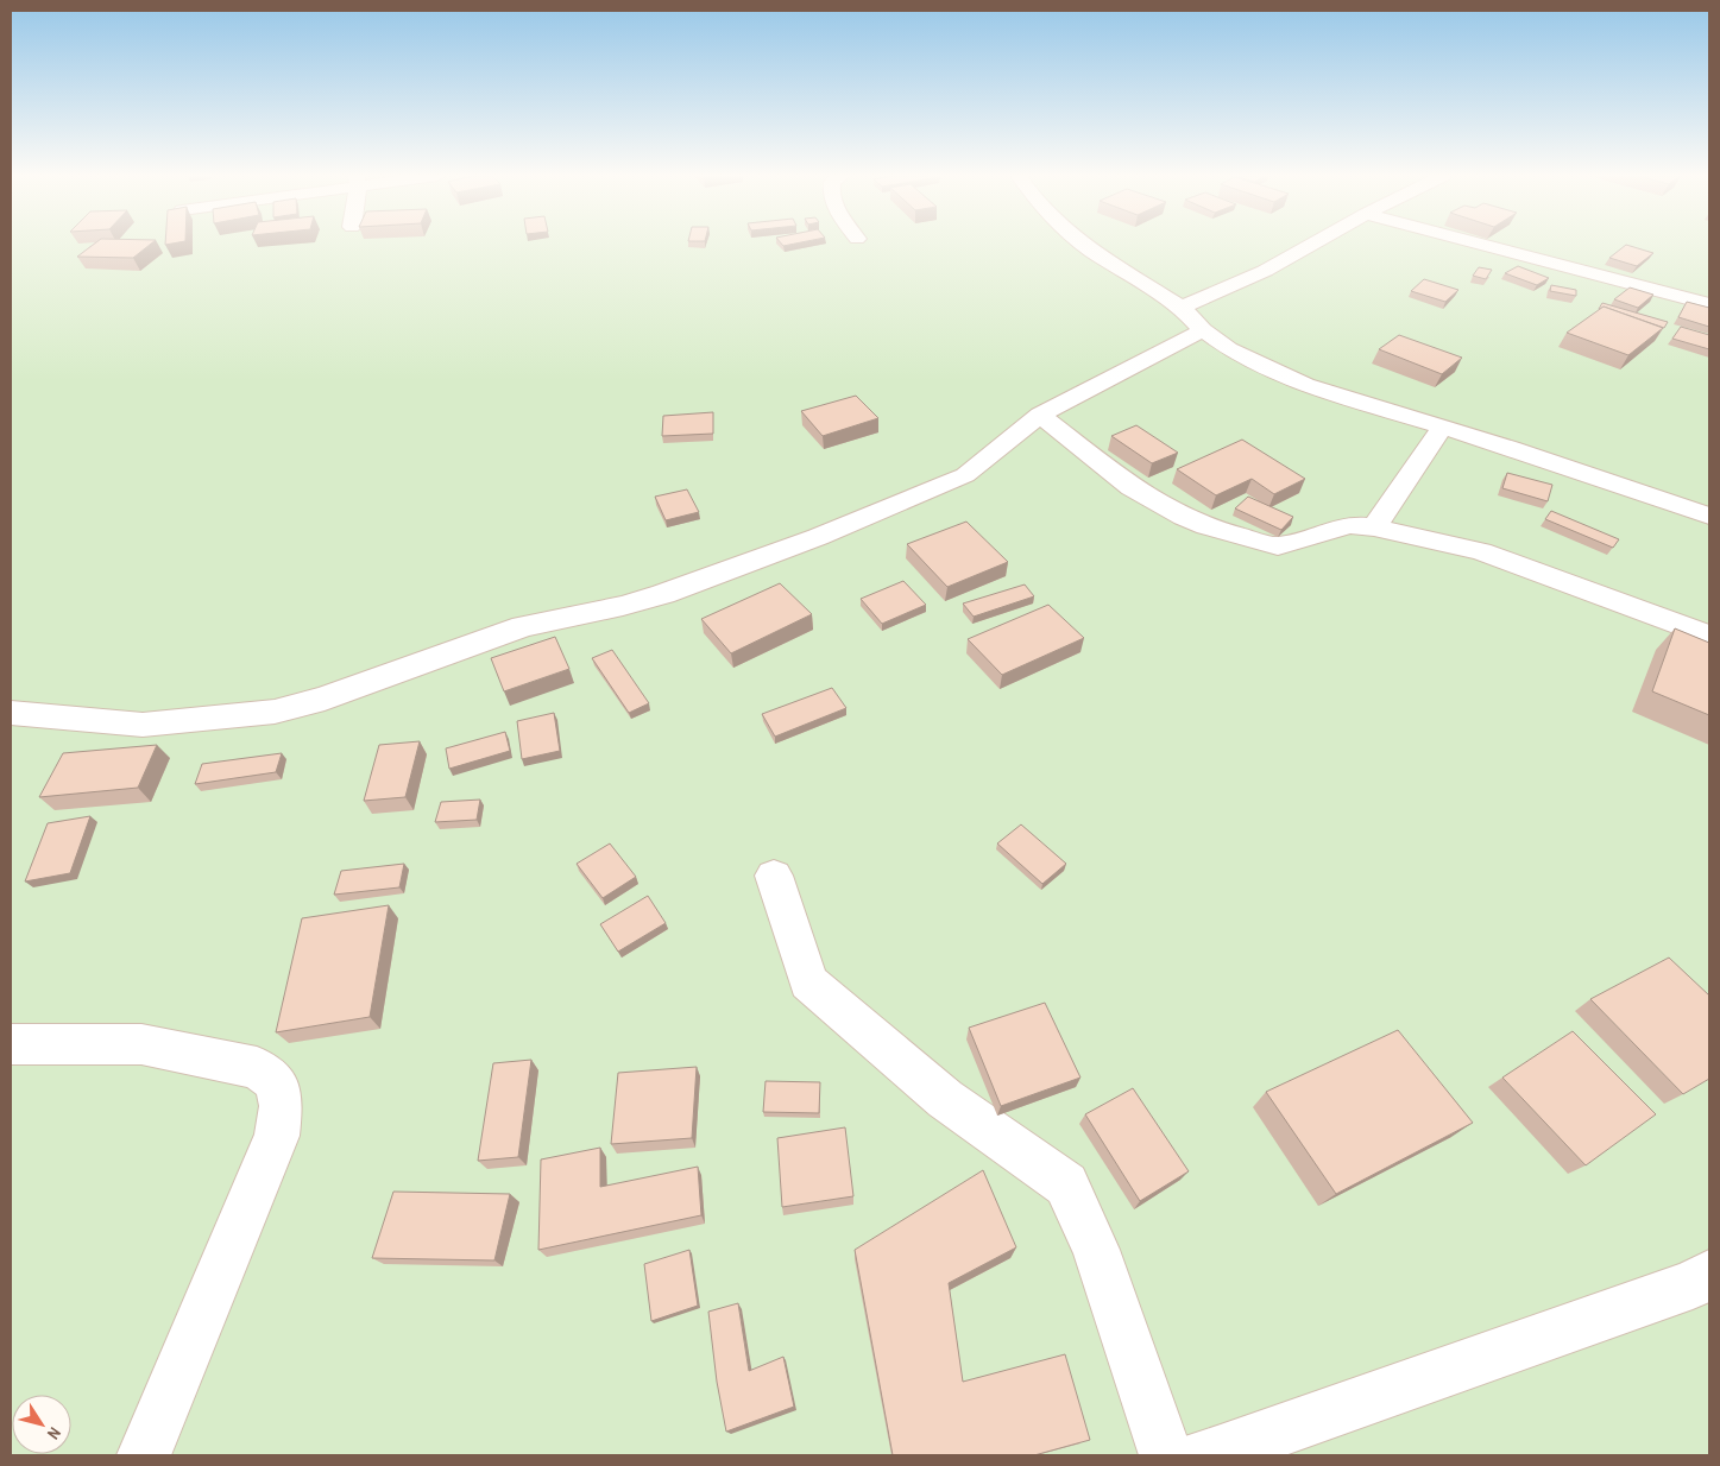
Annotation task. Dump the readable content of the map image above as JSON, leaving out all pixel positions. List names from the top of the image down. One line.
{"north":"bottom right"}
